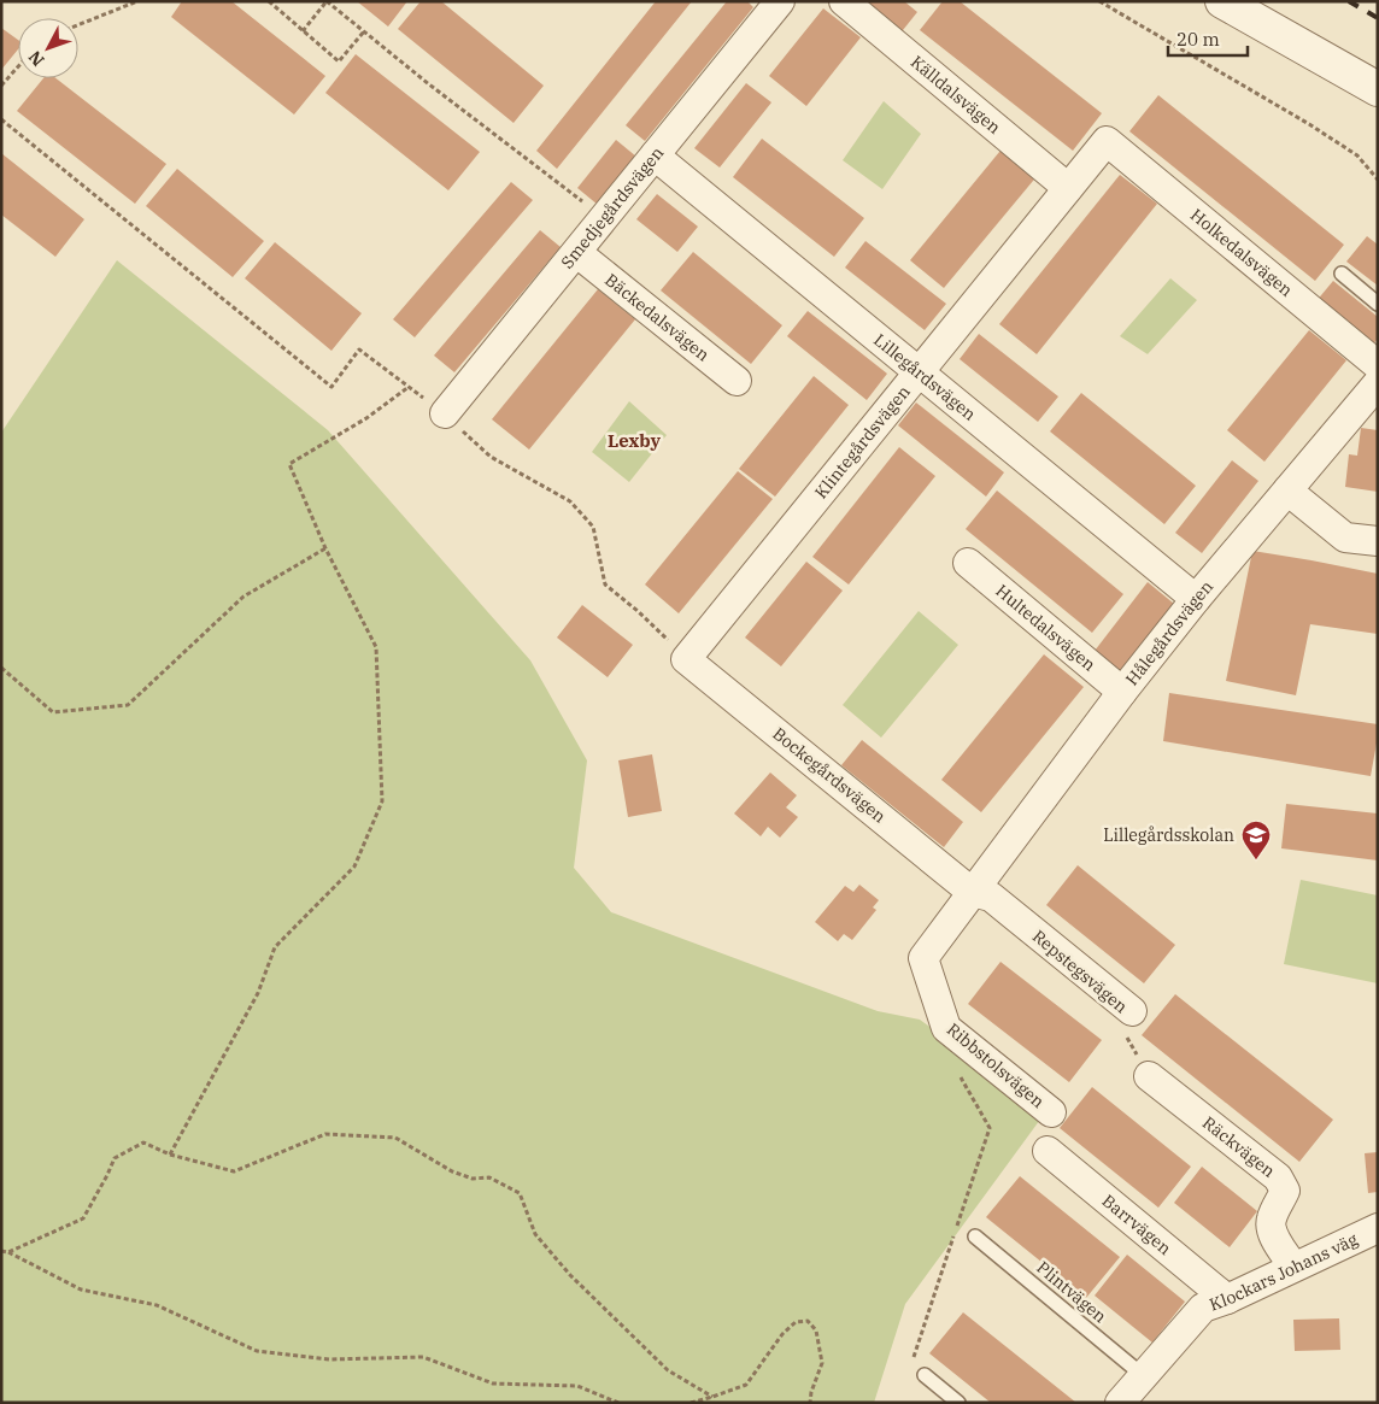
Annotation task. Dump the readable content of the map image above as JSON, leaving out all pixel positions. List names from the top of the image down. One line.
{"streets":{"street":["Källdalsvägen","Smedjegårdsvägen","Holkedalsvägen","Bäckedalsvägen","Lillegårdsvägen","Klintegårdsvägen","Hultedalsvägen","Hålegårdsvägen","Bockegårdsvägen","Repstegsvägen","Ribbstolsvägen","Räckvägen","Barrvägen","Klockars Johans väg"],"lane":["Plintvägen"]},"crossings":[["Källdalsvägen","Klintegårdsvägen"],["Smedjegårdsvägen","Bäckedalsvägen"],["Smedjegårdsvägen","Lillegårdsvägen"],["Holkedalsvägen","Klintegårdsvägen"],["Lillegårdsvägen","Klintegårdsvägen"],["Lillegårdsvägen","Hålegårdsvägen"],["Klintegårdsvägen","Bockegårdsvägen"],["Hultedalsvägen","Hålegårdsvägen"],["Hålegårdsvägen","Bockegårdsvägen"],["Hålegårdsvägen","Repstegsvägen"],["Hålegårdsvägen","Ribbstolsvägen"],["Bockegårdsvägen","Repstegsvägen"],["Bockegårdsvägen","Ribbstolsvägen"],["Repstegsvägen","Ribbstolsvägen"],["Repstegsvägen","Räckvägen"],["Räckvägen","Klockars Johans väg"],["Barrvägen","Klockars Johans väg"],["Klockars Johans väg","Plintvägen"]],"districts":["Lexby"],"places":{"school or university":["Lillegårdsskolan"]},"scale_bar":"20 m","north":"bottom left"}
